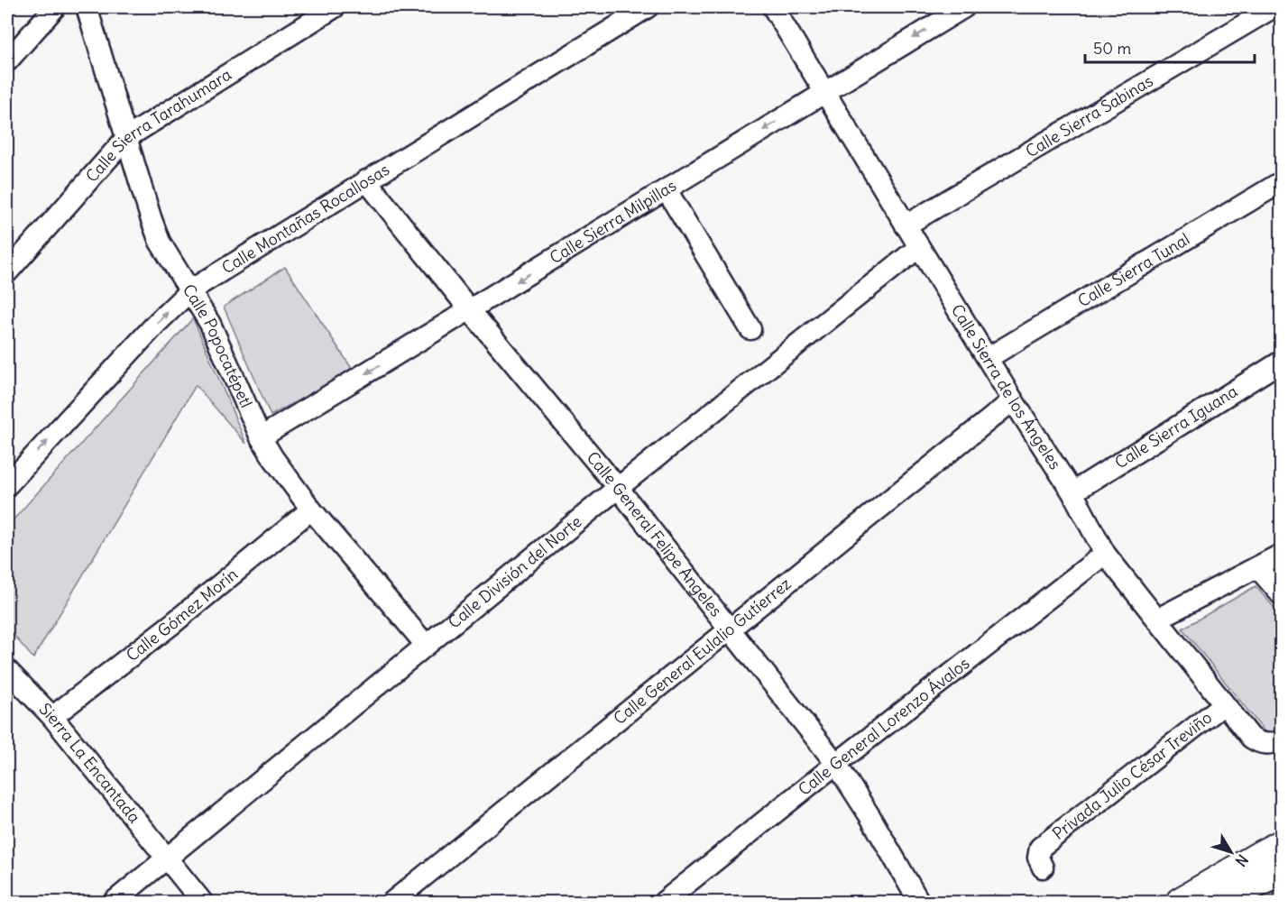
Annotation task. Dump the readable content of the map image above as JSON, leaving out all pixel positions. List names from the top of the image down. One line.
{"streets":{"street":["Calle Sierra Sabinas","Calle Sierra Tarahumara","Calle Montañas Rocallosas","Calle Sierra Milpillas","Calle Sierra Tunal","Calle Popocatépetl","Calle Sierra de los Ángeles","Calle Sierra Iguana","Calle General Felipe Ángeles","Calle División del Norte","Calle Gómez Morín","Calle General Eulalio Gutíerrez","Calle General Lorenzo Ávalos","Sierra La Encantada","Privada Julio César Treviño"]},"crossings":[["Calle Sierra Sabinas","Calle Sierra de los Ángeles"],["Calle Sierra Tarahumara","Calle Popocatépetl"],["Calle Montañas Rocallosas","Calle Popocatépetl"],["Calle Montañas Rocallosas","Calle General Felipe Ángeles"],["Calle Sierra Milpillas","Calle Popocatépetl"],["Calle Sierra Milpillas","Calle Sierra de los Ángeles"],["Calle Sierra Milpillas","Calle General Felipe Ángeles"],["Calle Sierra Tunal","Calle Sierra de los Ángeles"],["Calle Popocatépetl","Calle División del Norte"],["Calle Popocatépetl","Calle Gómez Morín"],["Calle Sierra de los Ángeles","Calle Sierra Iguana"],["Calle Sierra de los Ángeles","Calle División del Norte"],["Calle Sierra de los Ángeles","Calle General Eulalio Gutíerrez"],["Calle Sierra de los Ángeles","Calle General Lorenzo Ávalos"],["Calle Sierra de los Ángeles","Privada Julio César Treviño"],["Calle General Felipe Ángeles","Calle División del Norte"],["Calle General Felipe Ángeles","Calle General Eulalio Gutíerrez"],["Calle General Felipe Ángeles","Calle General Lorenzo Ávalos"],["Calle División del Norte","Sierra La Encantada"],["Calle Gómez Morín","Sierra La Encantada"]],"one_way":["Calle Sierra Milpillas"],"scale_bar":"50 m","north":"bottom right"}
